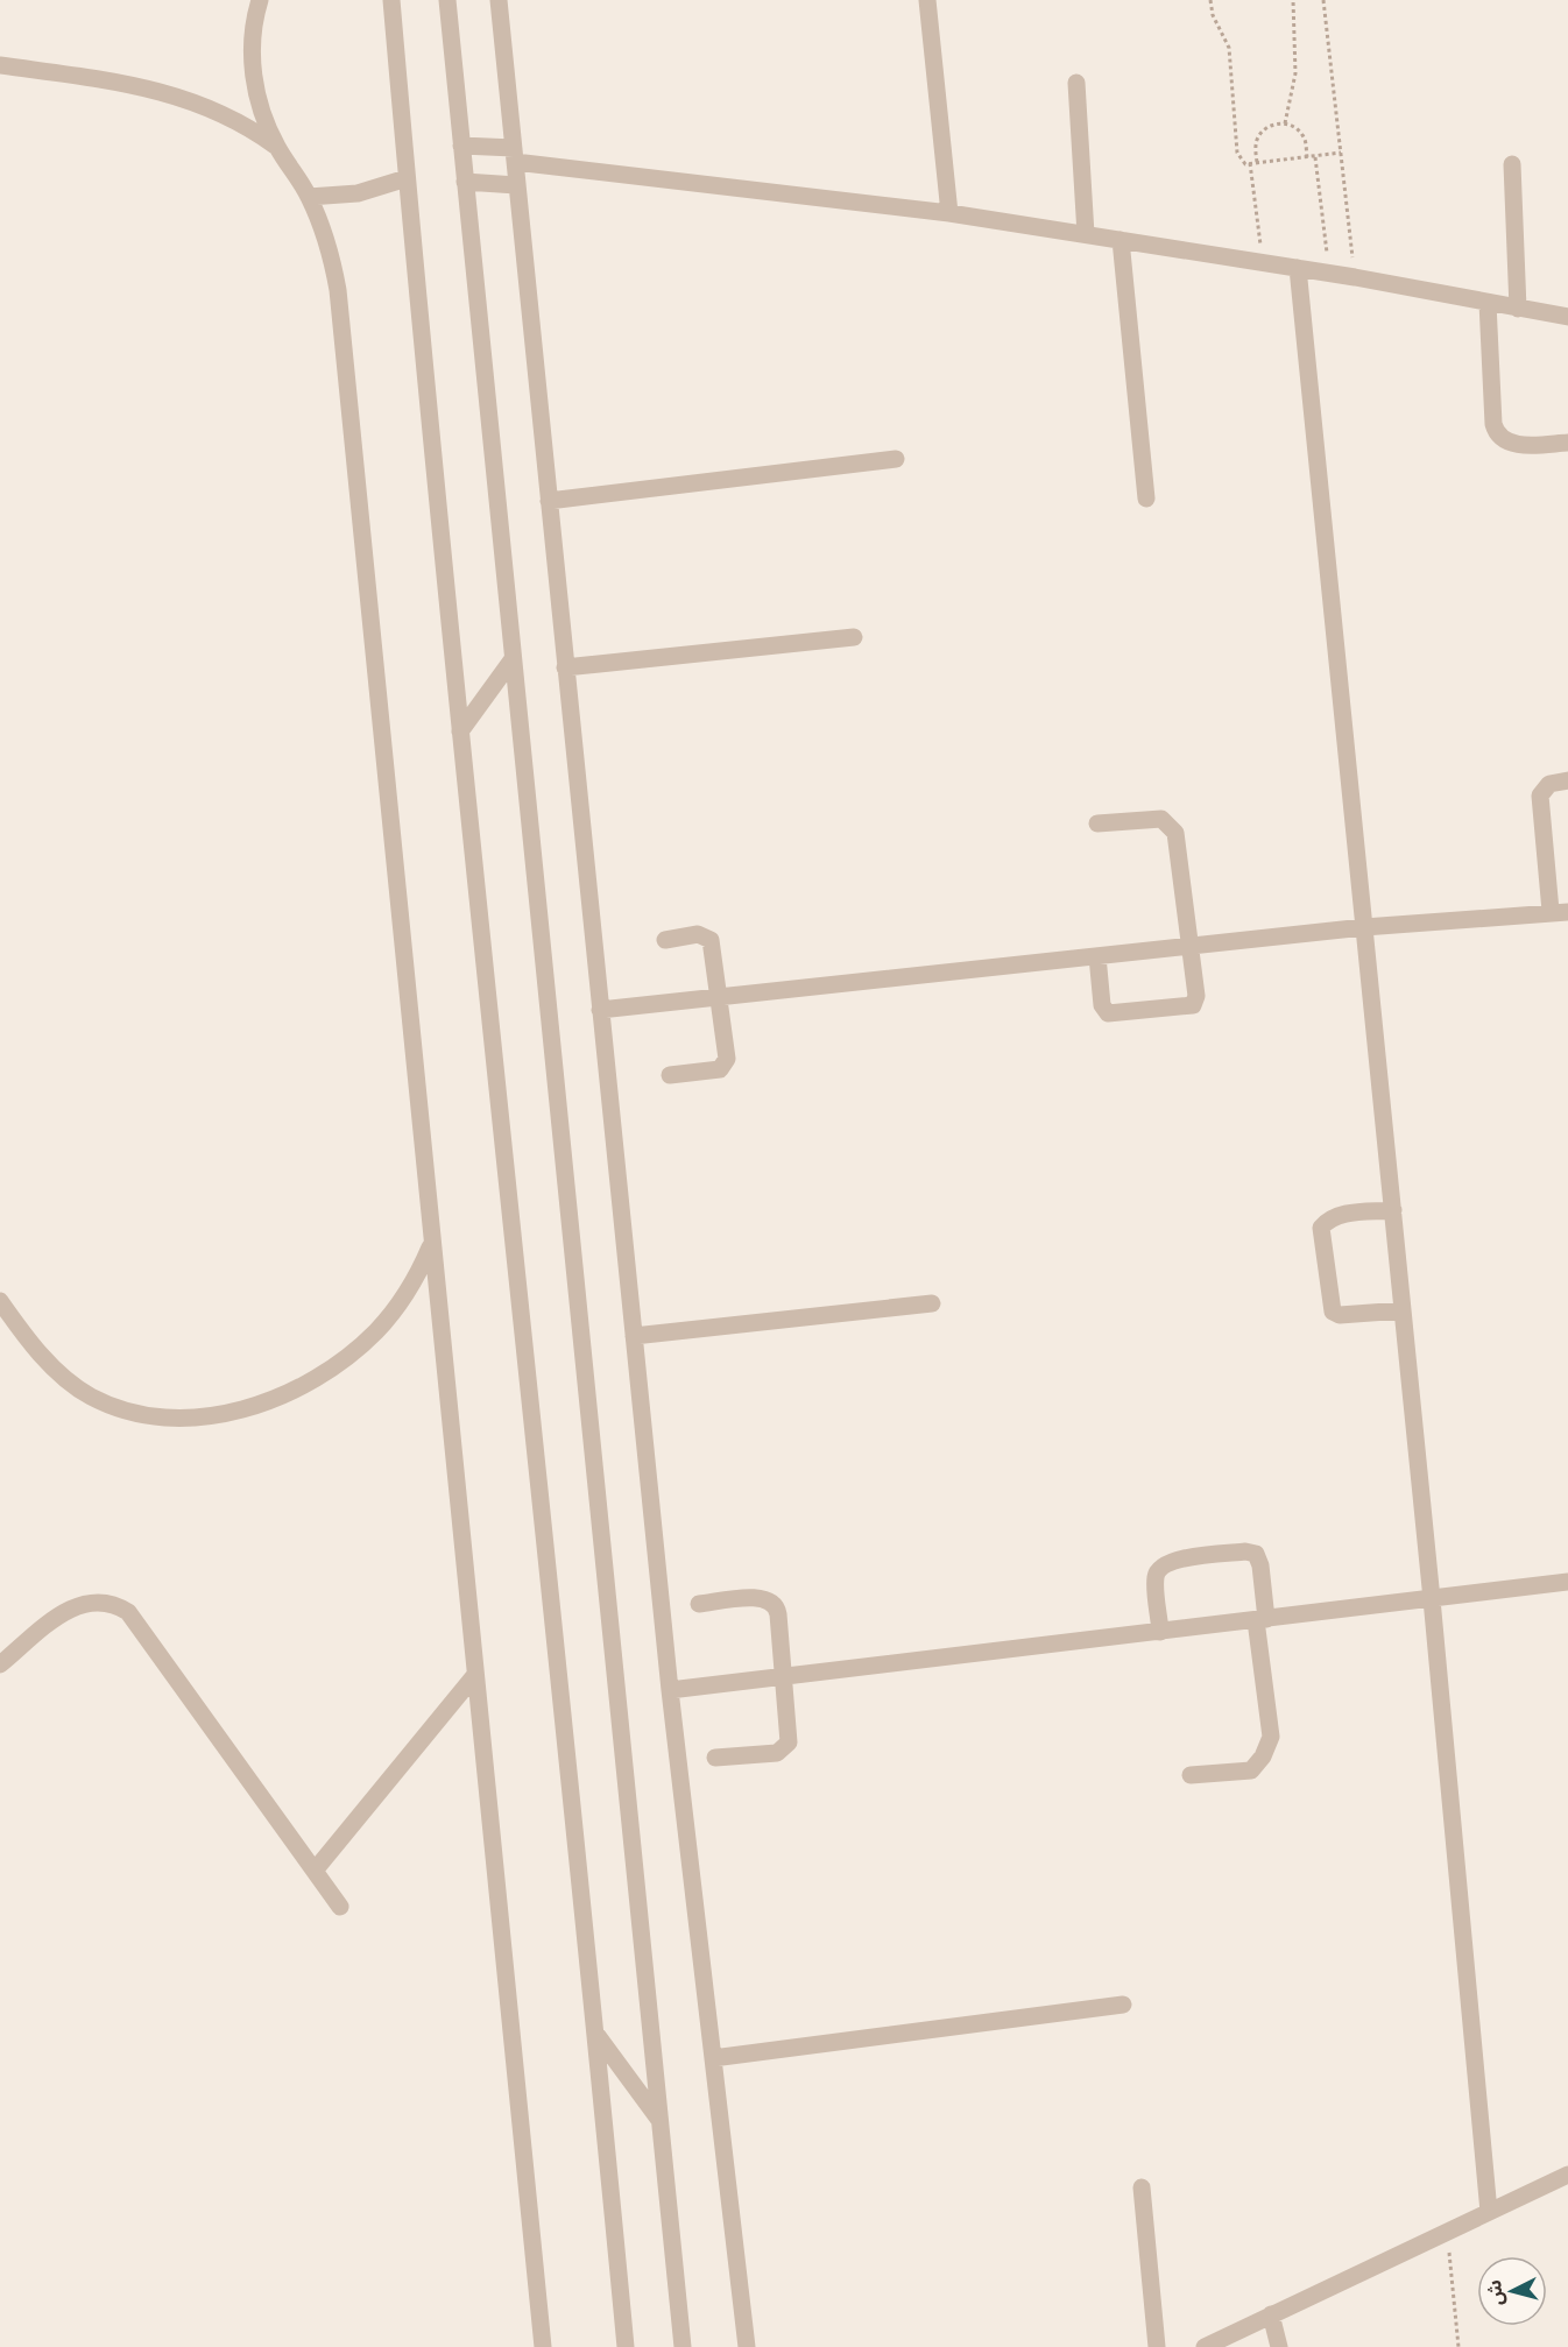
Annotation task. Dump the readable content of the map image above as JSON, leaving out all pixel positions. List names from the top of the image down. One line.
{"north":"left"}
